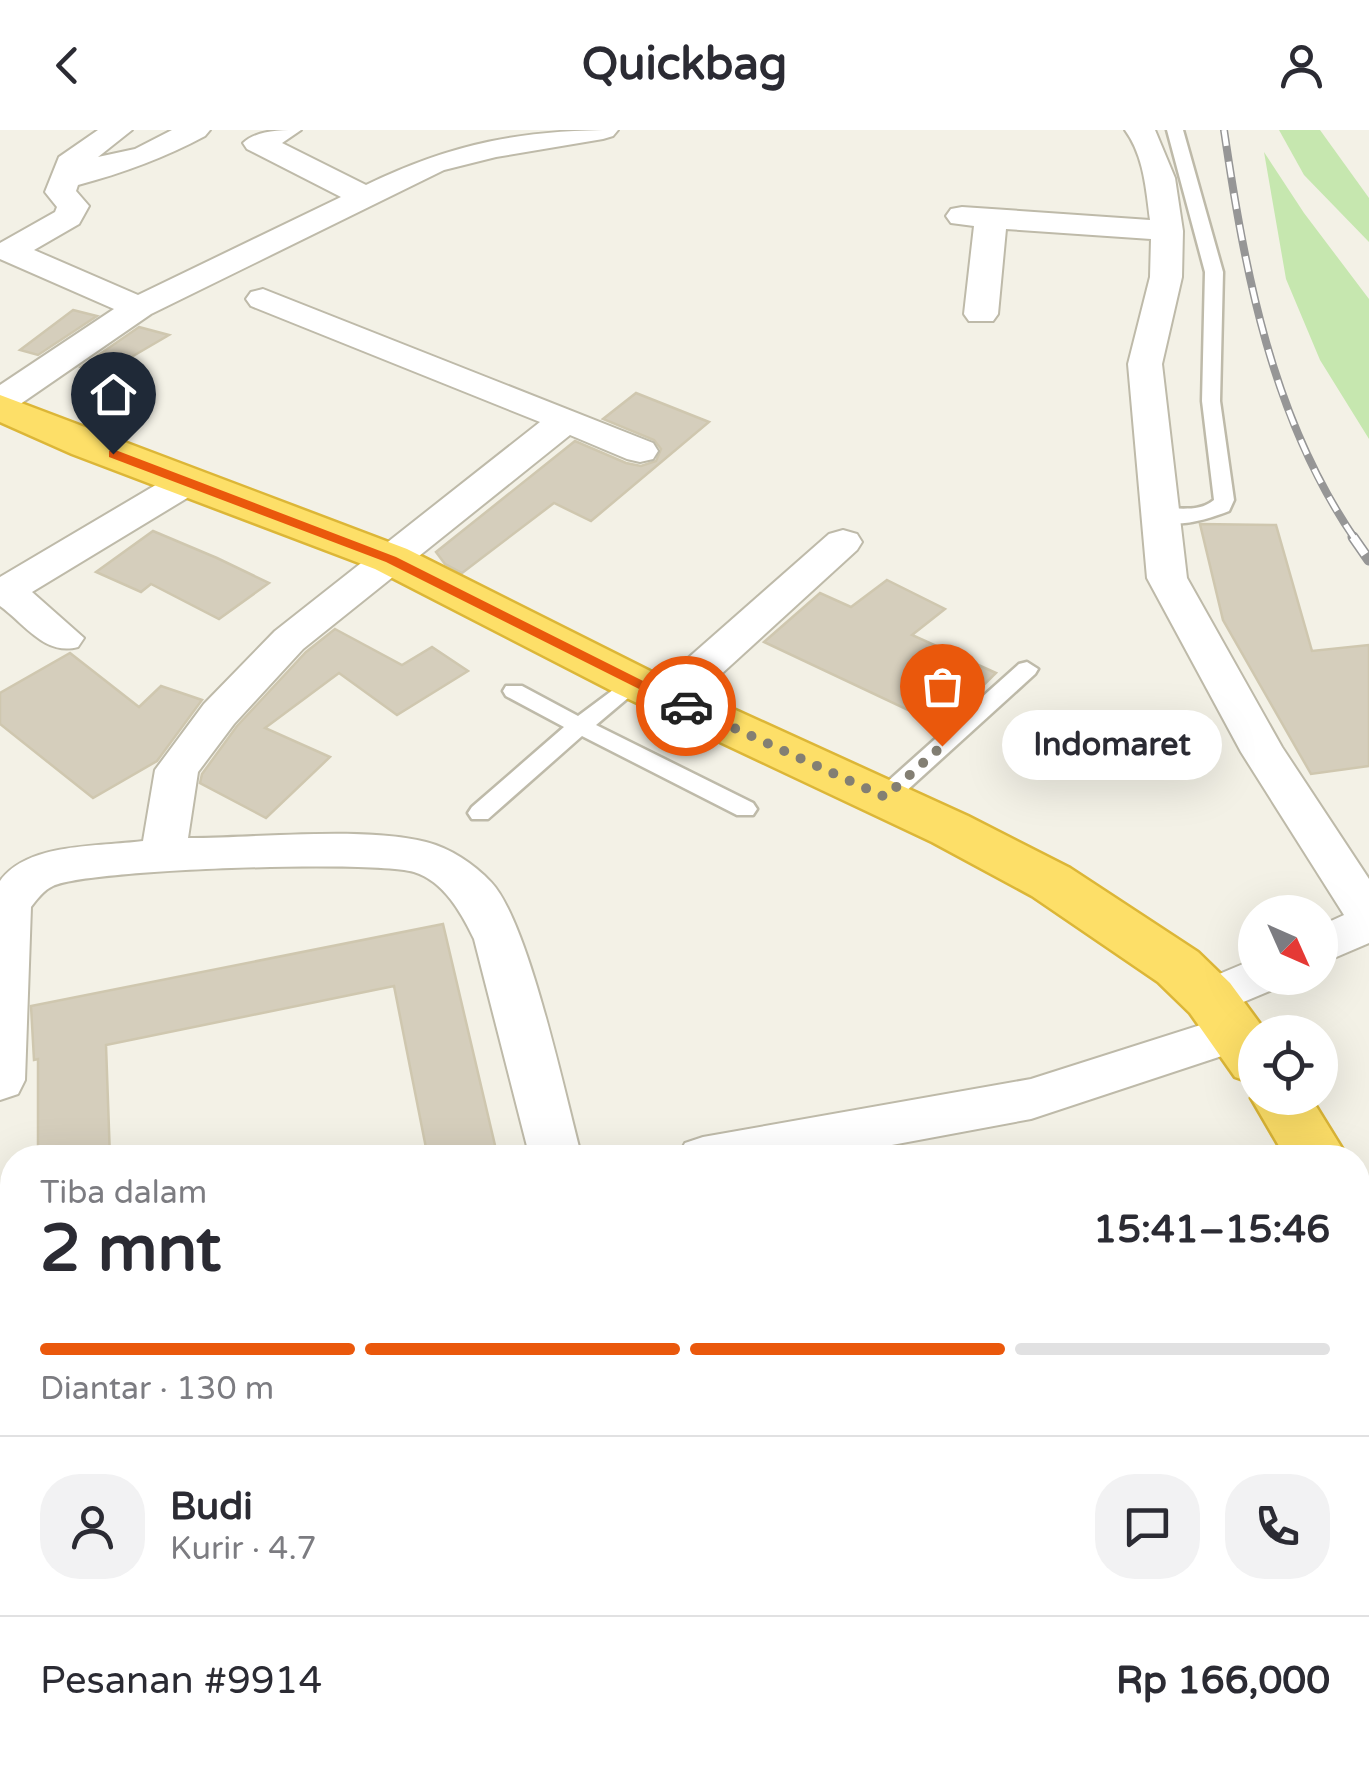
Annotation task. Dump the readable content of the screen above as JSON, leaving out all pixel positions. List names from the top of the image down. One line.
{"places":["Indomaret"],"north":"bottom right","page":{"header":"Quickbag","bubble":"Indomaret","heading":["2 mnt","Tiba dalam","15:41–15:46"],"panel":["Budi","Kurir · 4.7","Pesanan #9914","Rp 166,000"],"bar":"Diantar · 130 m"}}
